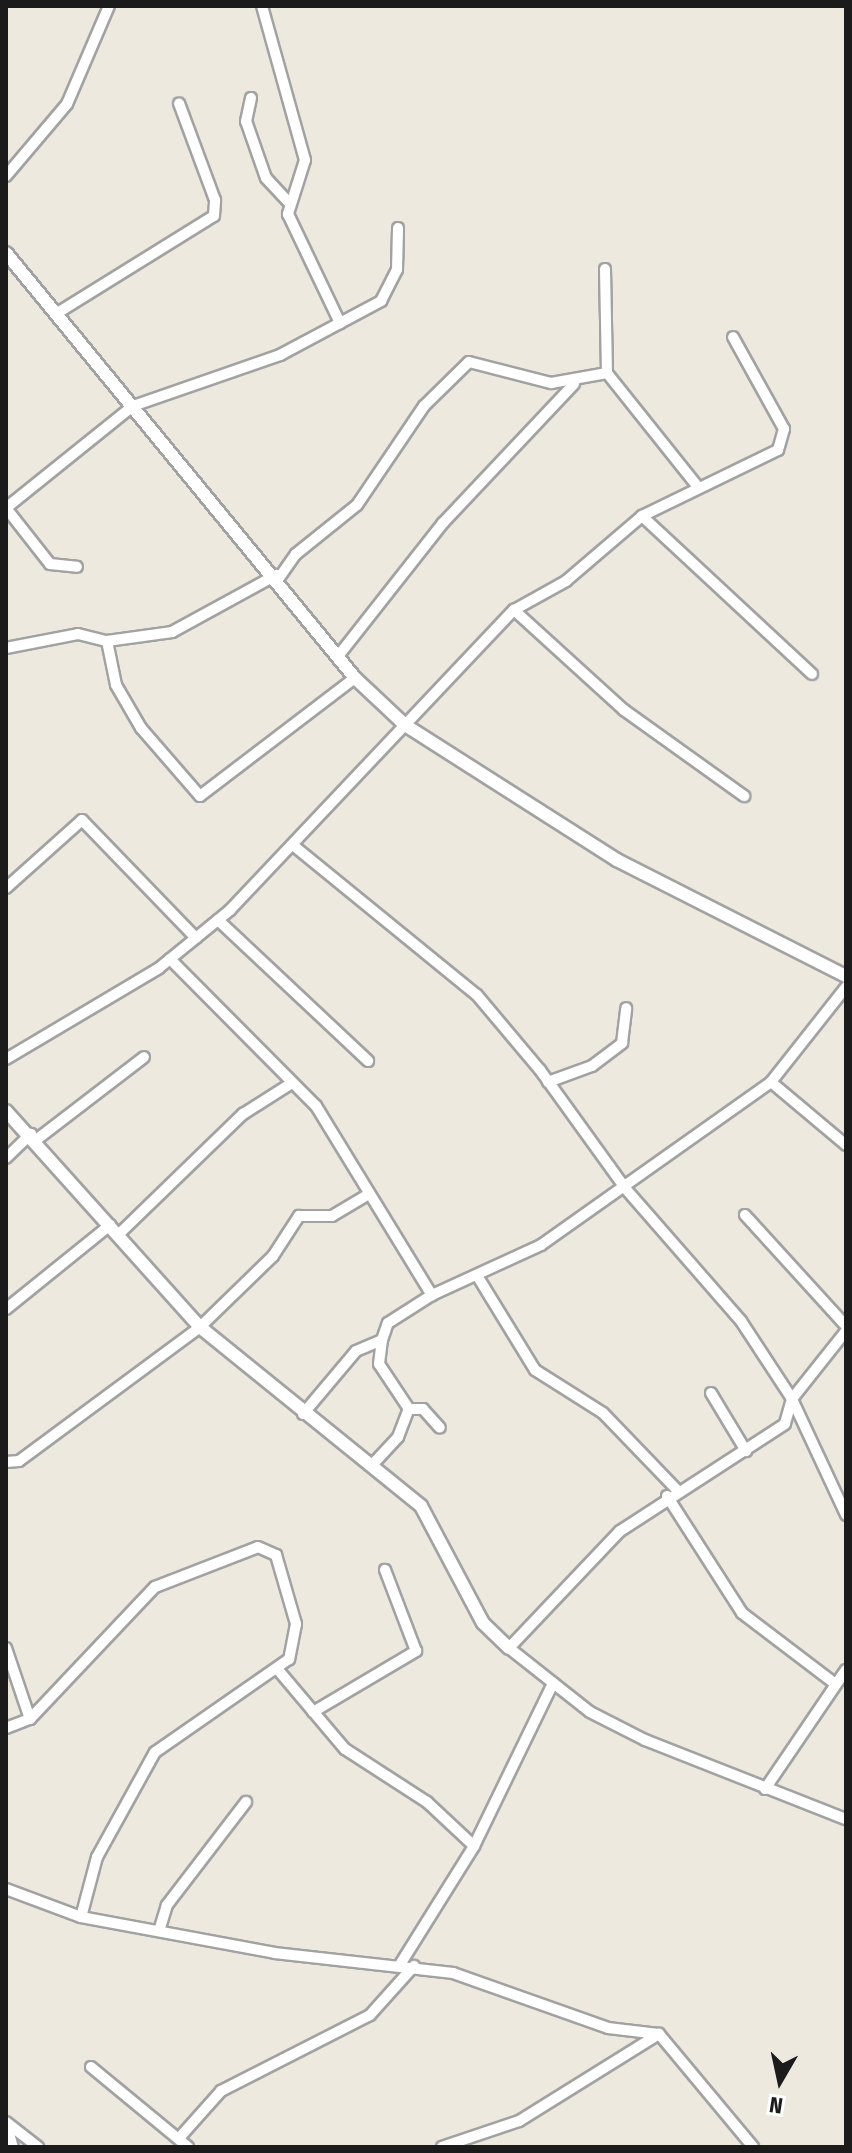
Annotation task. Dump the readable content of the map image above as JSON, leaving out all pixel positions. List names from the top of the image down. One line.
{"north":"bottom"}
